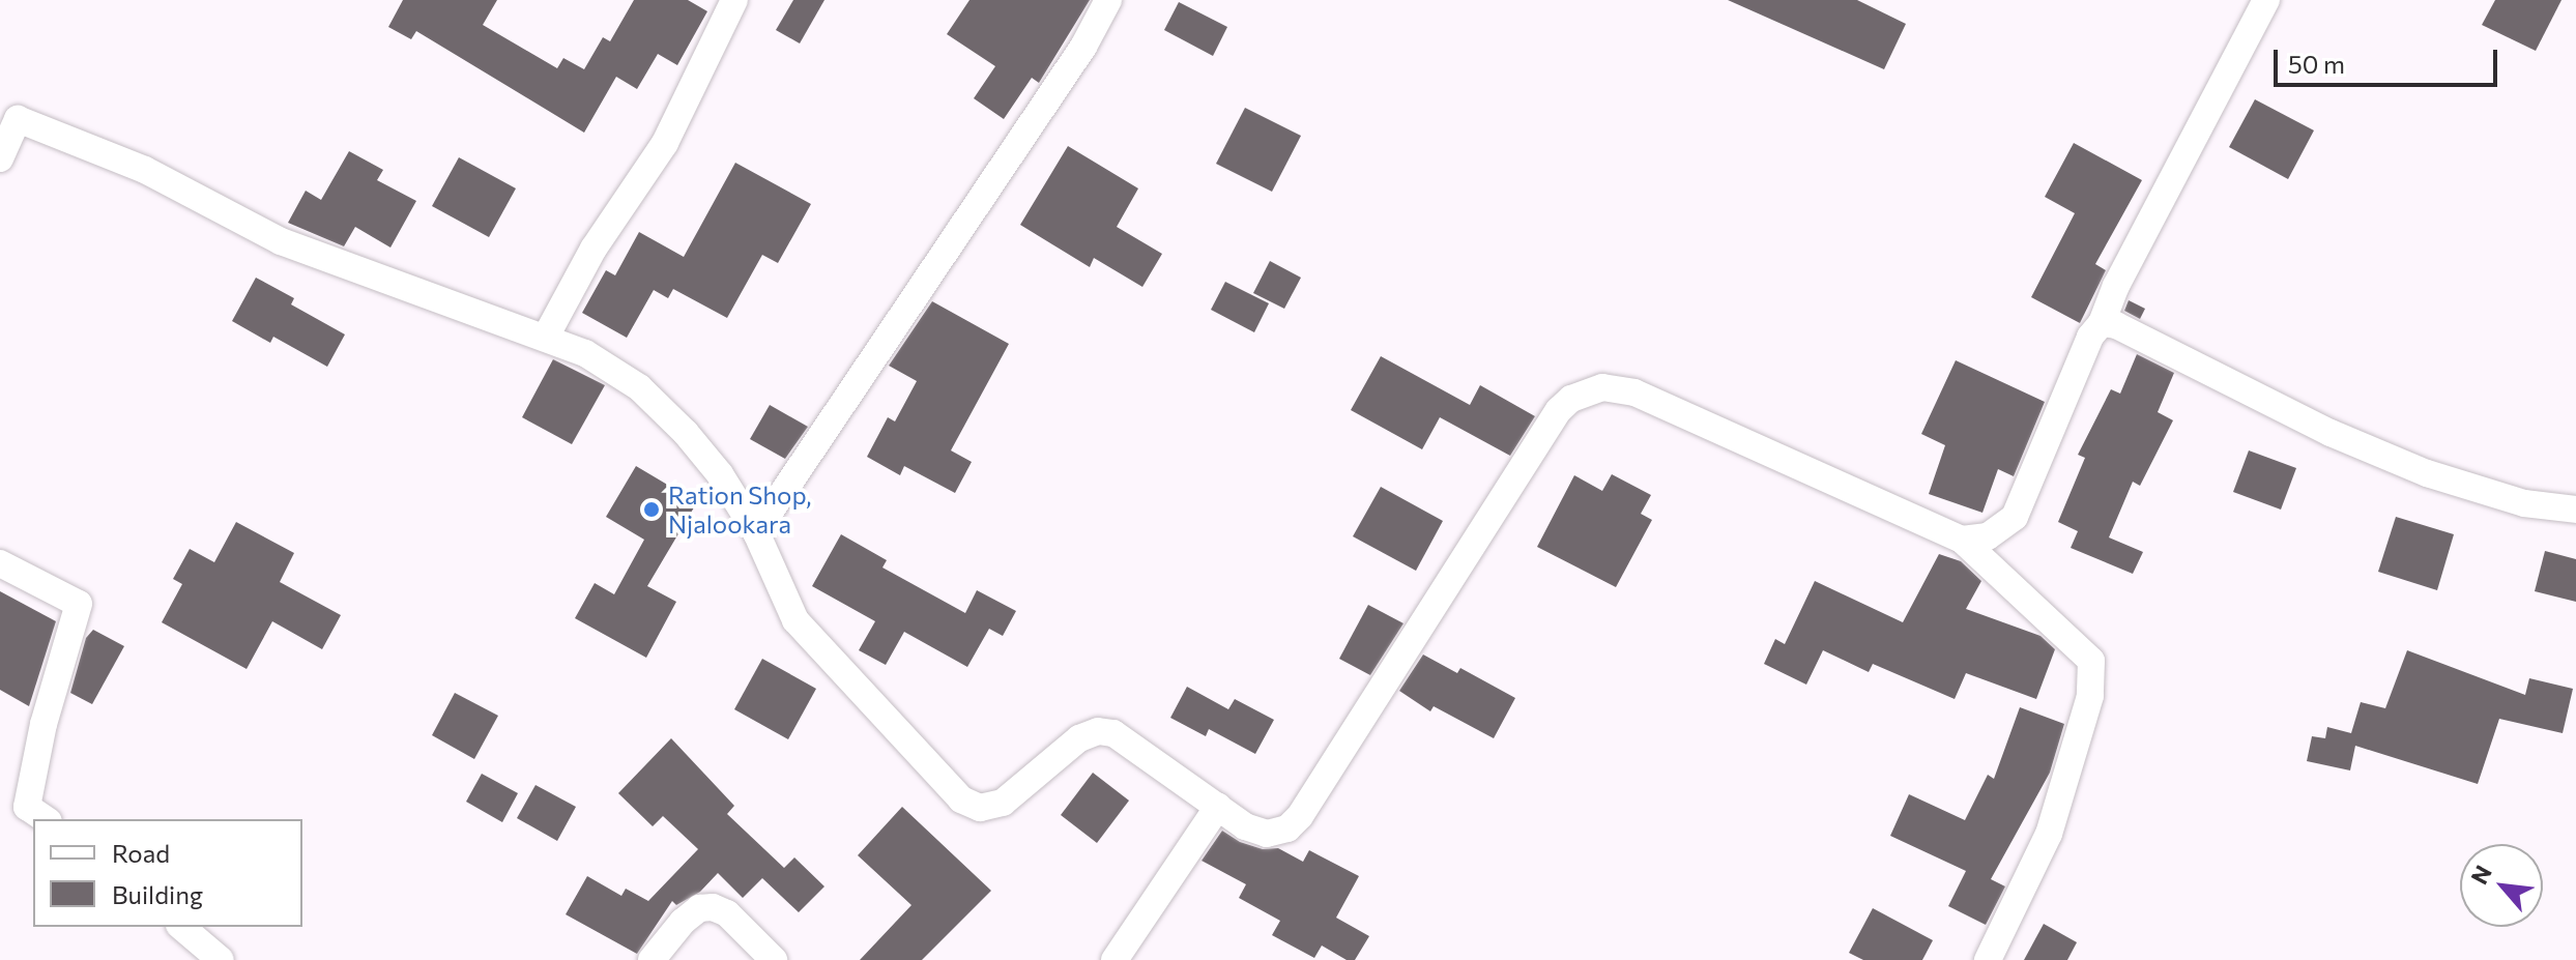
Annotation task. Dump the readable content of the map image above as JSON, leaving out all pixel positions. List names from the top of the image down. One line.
{"places":["Ration Shop, Njalookara"],"legend":["Road","Building"],"scale_bar":"50 m","north":"top left"}
